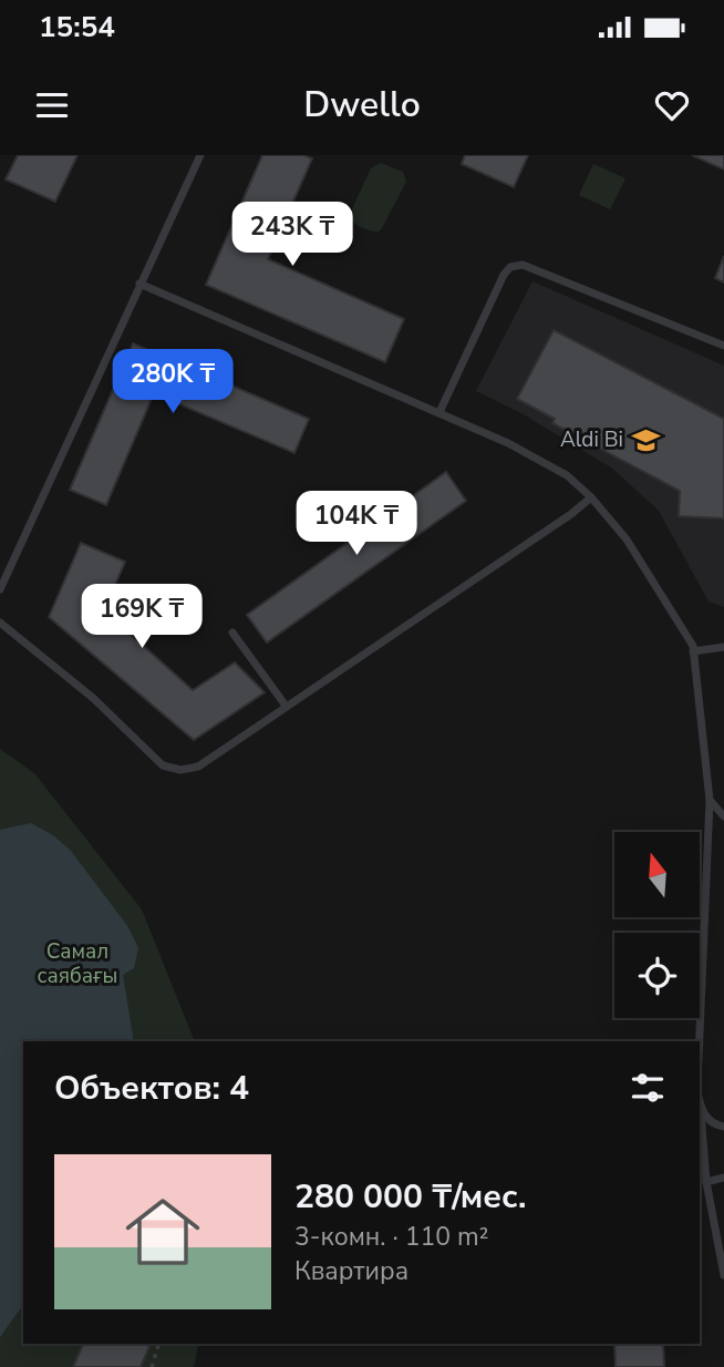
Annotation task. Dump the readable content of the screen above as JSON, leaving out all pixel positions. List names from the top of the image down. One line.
{"parks":["Самал саябағы"],"places":{"school or university":["Aldi Bi"]},"north":"top","page":{"status":"15:54","header":"Dwello","price":["243K ₸","280K ₸","104K ₸","169K ₸"],"heading":"Объектов: 4","list":[{"name":"280 000 ₸/мес.","note":"3-комн. · 110 m² · Квартира"}]}}
